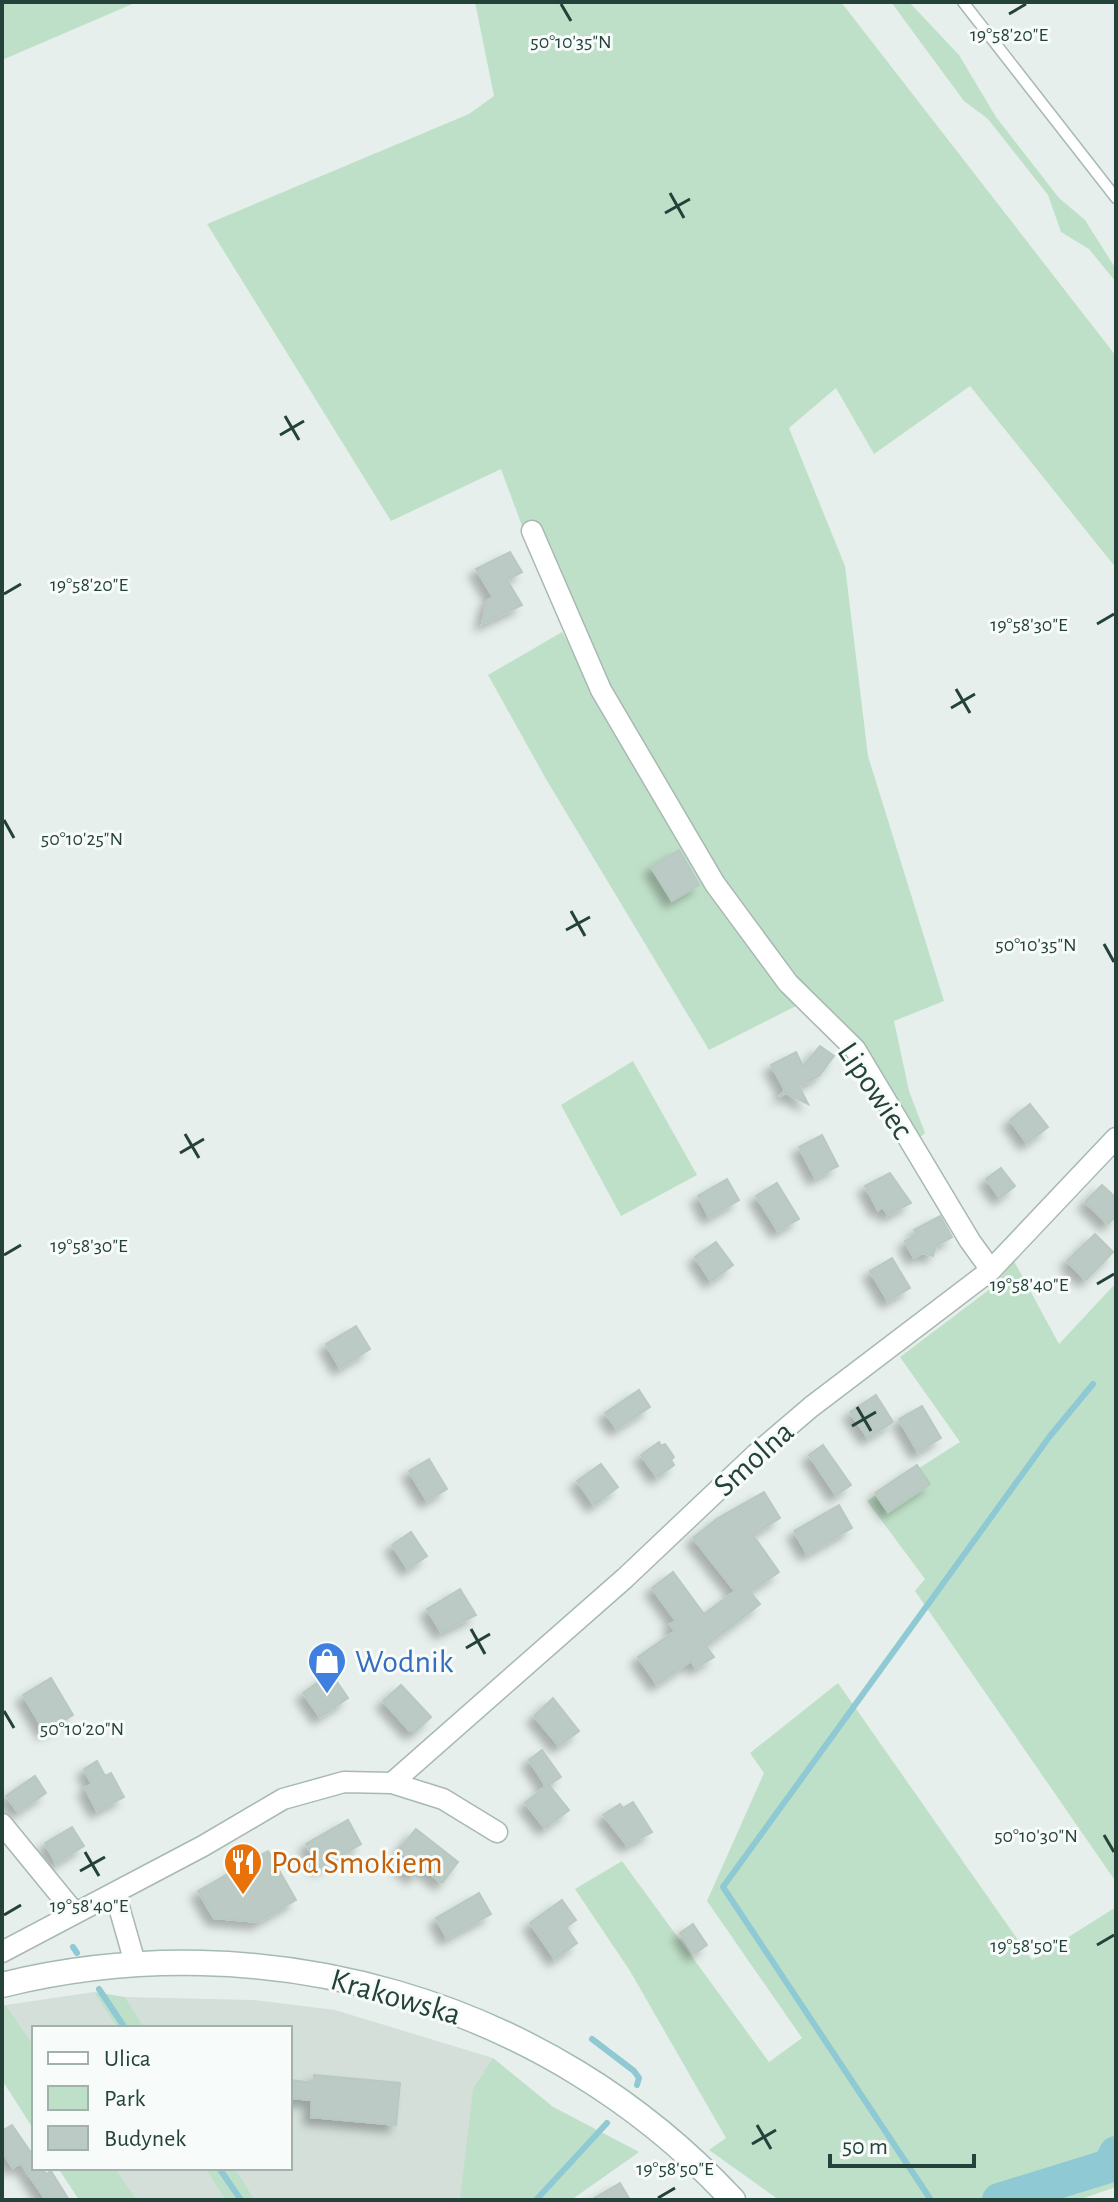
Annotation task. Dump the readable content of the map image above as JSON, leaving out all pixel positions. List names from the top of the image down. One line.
{"streets":{"main road":["Krakowska"],"street":["Lipowiec","Smolna"]},"crossings":[["Lipowiec","Smolna"]],"places":{"shop":["Wodnik"],"restaurant":["Pod Smokiem"]},"legend":["Ulica","Park","Budynek"],"scale_bar":"50 m","coordinates":["19°58'20\"E","50°10'35\"N","19°58'30\"E","50°10'25\"N","19°58'40\"E","50°10'20\"N","50°10'30\"N","19°58'50\"E"]}
